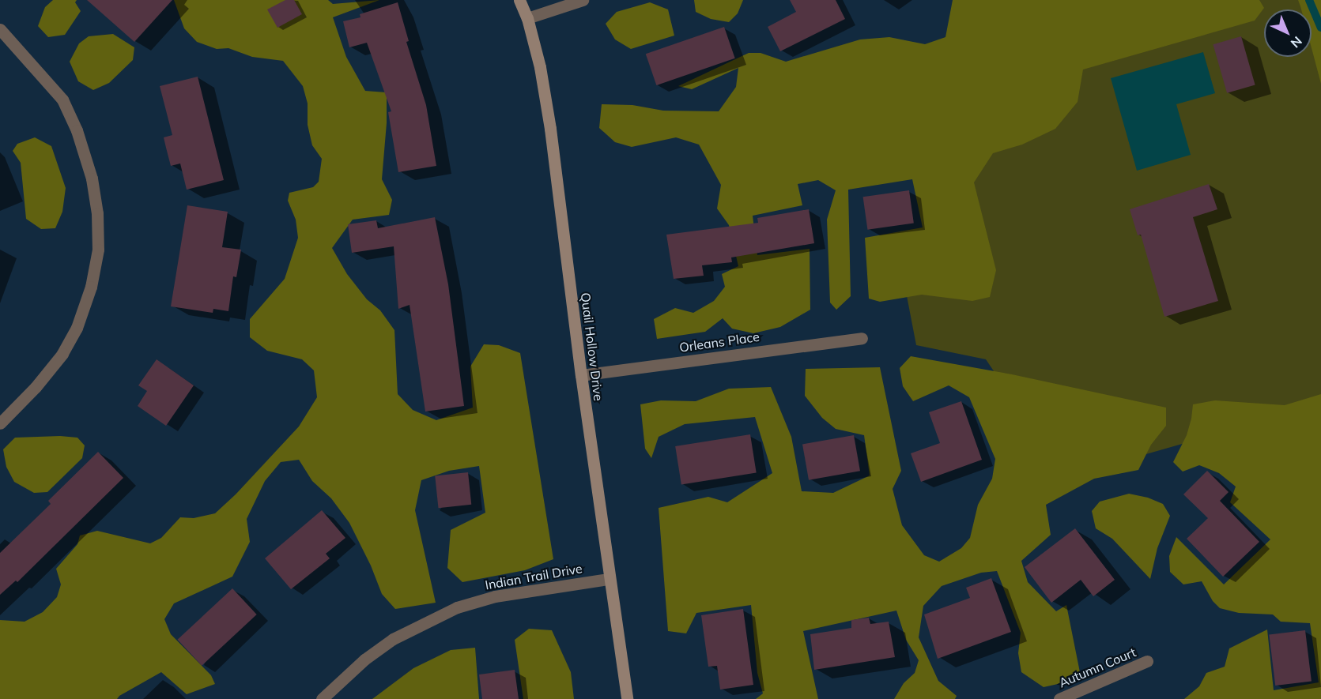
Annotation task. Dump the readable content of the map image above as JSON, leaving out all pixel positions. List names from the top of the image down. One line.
{"streets":{"street":["Orleans Place","Quail Hollow Drive","Indian Trail Drive","Autumn Court"]},"crossings":[["Orleans Place","Quail Hollow Drive"],["Quail Hollow Drive","Indian Trail Drive"]],"north":"bottom right"}
